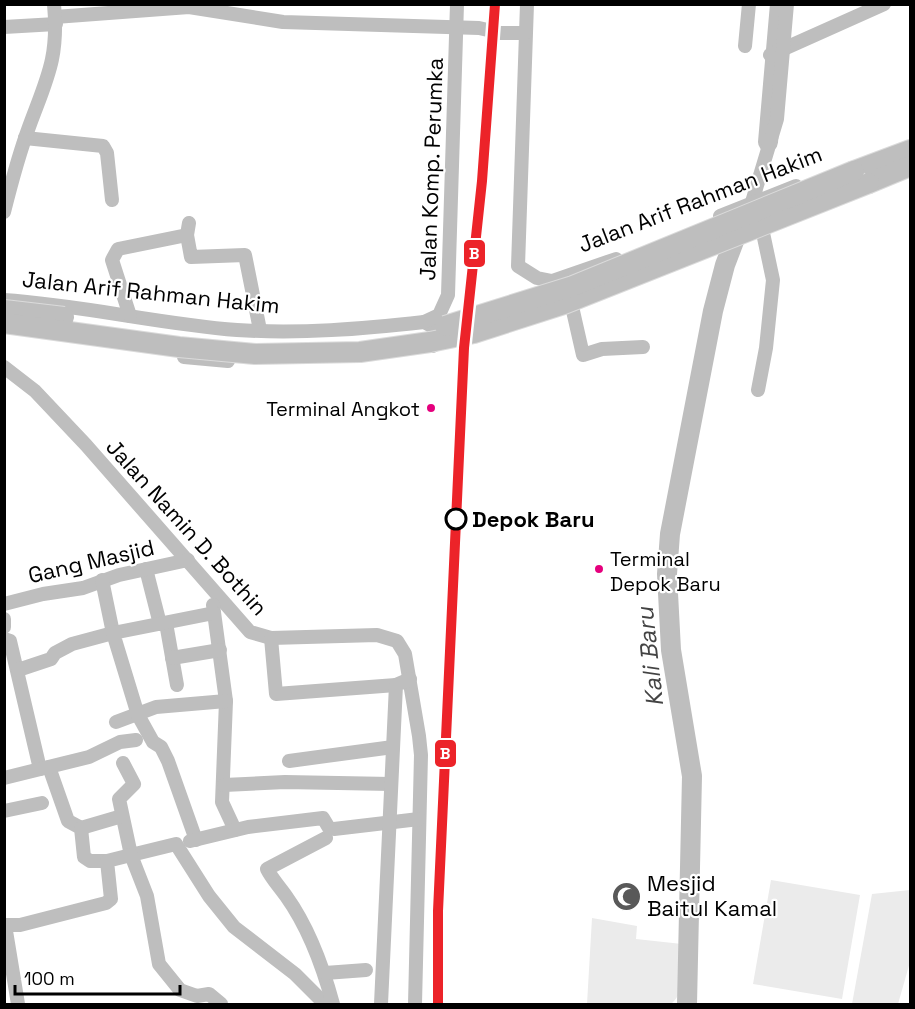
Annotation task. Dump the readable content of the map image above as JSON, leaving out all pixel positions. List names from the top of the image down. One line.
{"streets":{"highway":["Jalan Arif Rahman Hakim"],"street":["Jalan Komp. Perumka","Jalan Namin D. Bothin","Gang Masjid"]},"crossings":[["Jalan Komp. Perumka","Jalan Arif Rahman Hakim"],["Jalan Namin D. Bothin","Gang Masjid"]],"water":["Kali Baru"],"places":{"other":["Terminal Angkot","Depok Baru","Terminal Depok Baru"],"mosque":["Mesjid Baitul Kamal"]},"lines":["transit line B"],"scale_bar":"100 m"}
